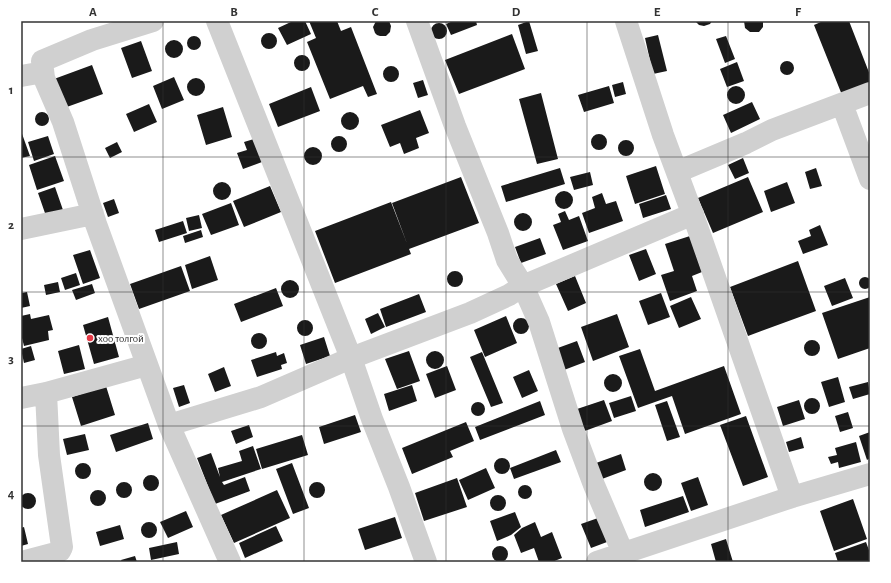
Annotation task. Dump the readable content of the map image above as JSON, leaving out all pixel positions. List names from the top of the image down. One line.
{"places":["хоо толгой"],"grid":{"columns":["A","B","C","D","E","F"],"rows":["1","2","3","4"]}}
